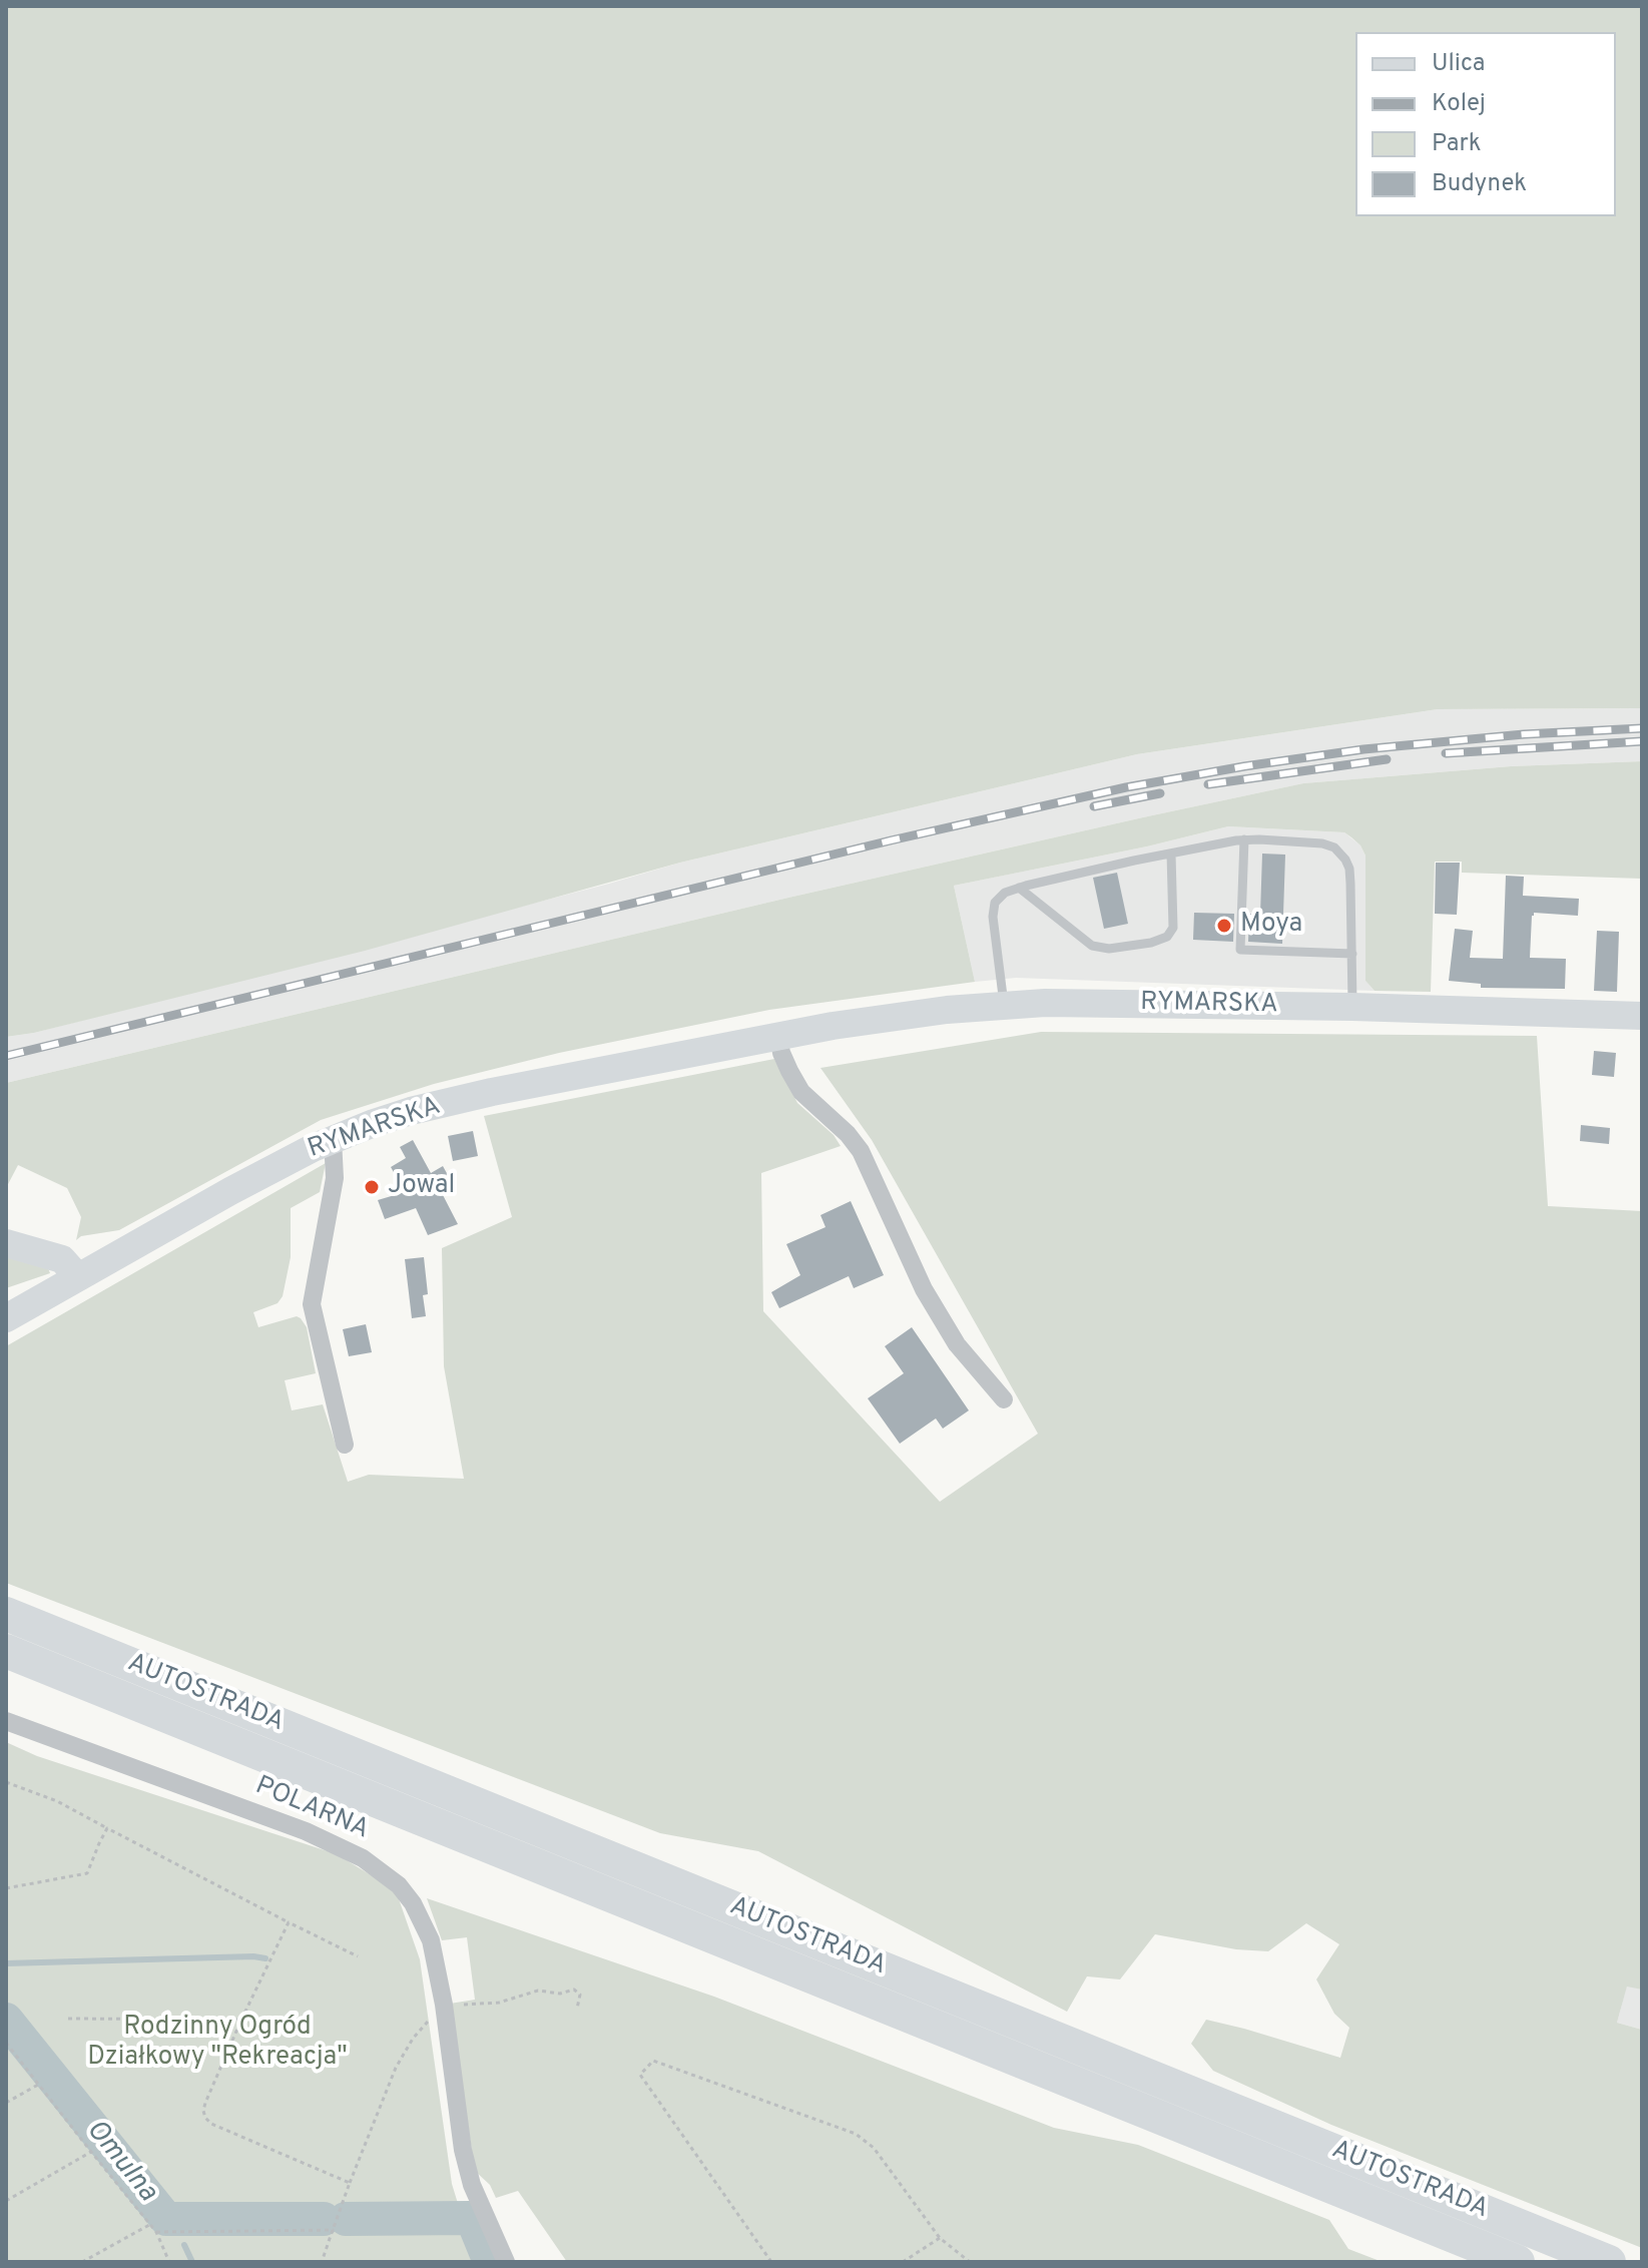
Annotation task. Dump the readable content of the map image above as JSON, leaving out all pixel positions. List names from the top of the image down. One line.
{"streets":{"highway":["AUTOSTRADA"],"main road":["RYMARSKA"],"street":["POLARNA"]},"water":["Omulna"],"parks":["Rodzinny Ogród Działkowy \"Rekreacja\""],"places":["Moya","Jowal"],"legend":["Ulica","Kolej","Park","Budynek"]}
